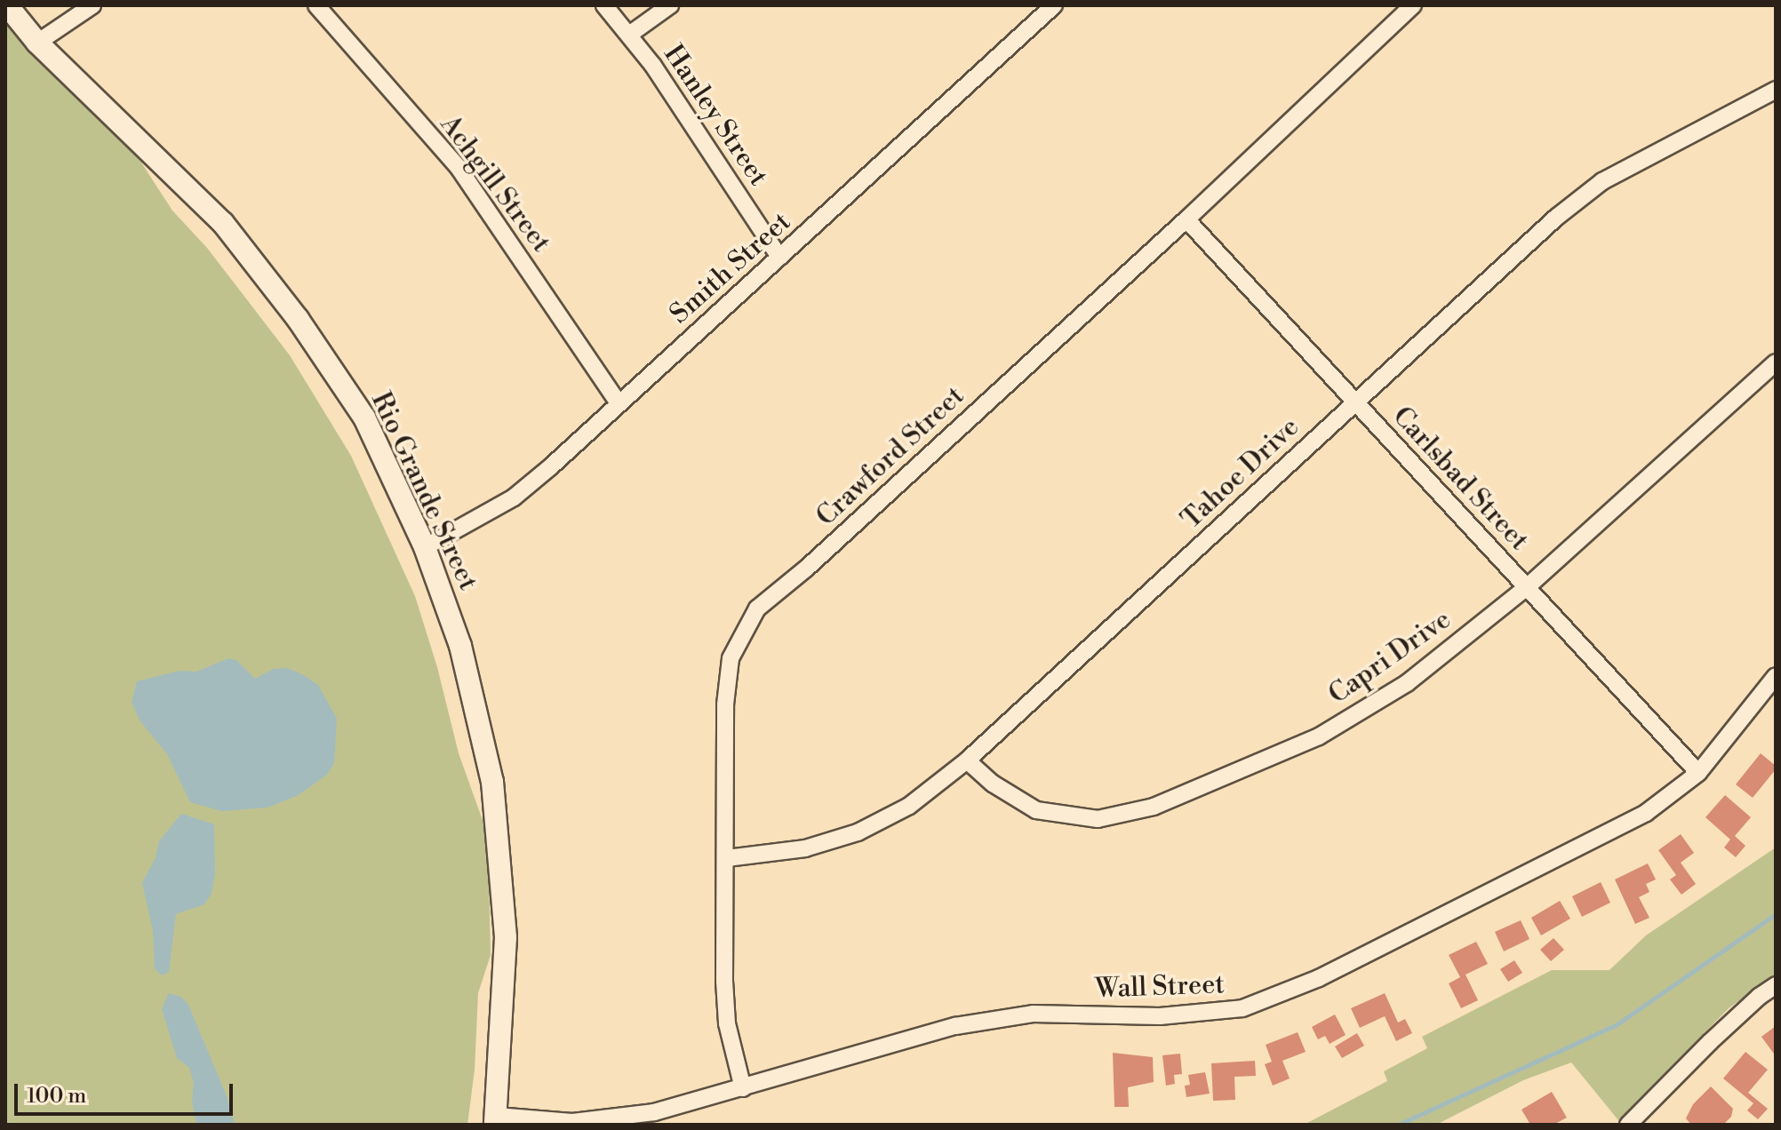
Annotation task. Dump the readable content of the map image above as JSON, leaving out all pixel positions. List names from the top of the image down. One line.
{"streets":{"street":["Hanley Street","Achgill Street","Smith Street","Crawford Street","Tahoe Drive","Carlsbad Street","Rio Grande Street","Capri Drive","Wall Street"]},"crossings":[["Hanley Street","Smith Street"],["Achgill Street","Smith Street"],["Smith Street","Rio Grande Street"],["Crawford Street","Tahoe Drive"],["Crawford Street","Carlsbad Street"],["Crawford Street","Wall Street"],["Tahoe Drive","Carlsbad Street"],["Tahoe Drive","Capri Drive"],["Carlsbad Street","Capri Drive"],["Carlsbad Street","Wall Street"],["Rio Grande Street","Wall Street"]],"scale_bar":"100 m"}
